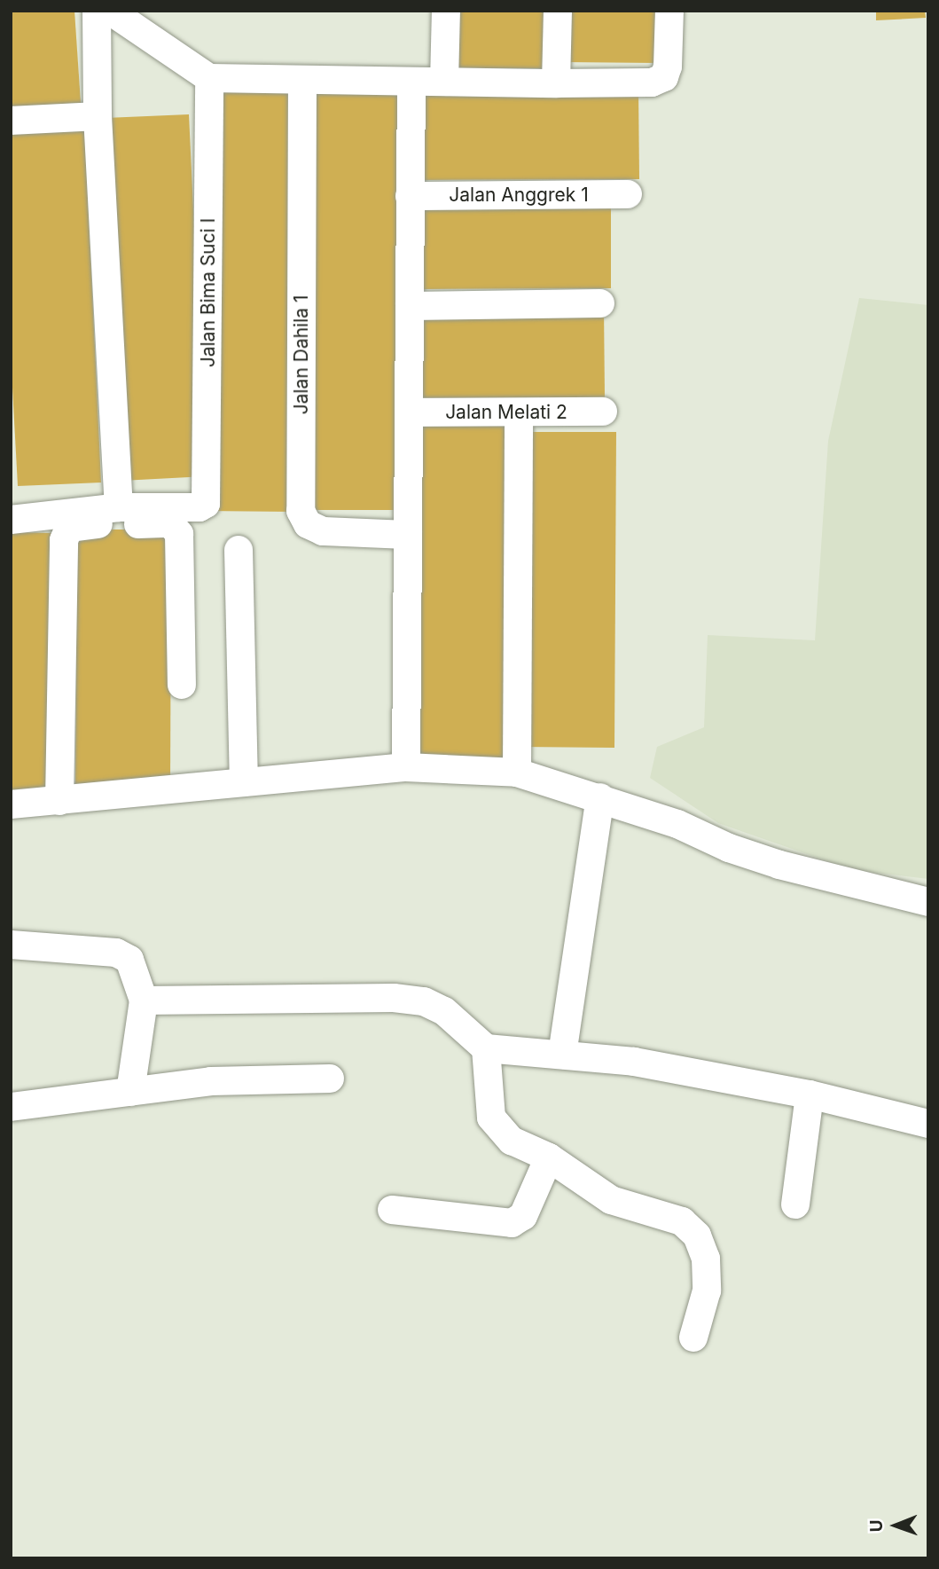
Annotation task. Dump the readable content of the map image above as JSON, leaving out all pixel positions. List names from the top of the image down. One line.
{"streets":{"street":["Jalan Anggrek 1","Jalan Bima Suci I","Jalan Dahila 1","Jalan Melati 2"]},"north":"left"}
